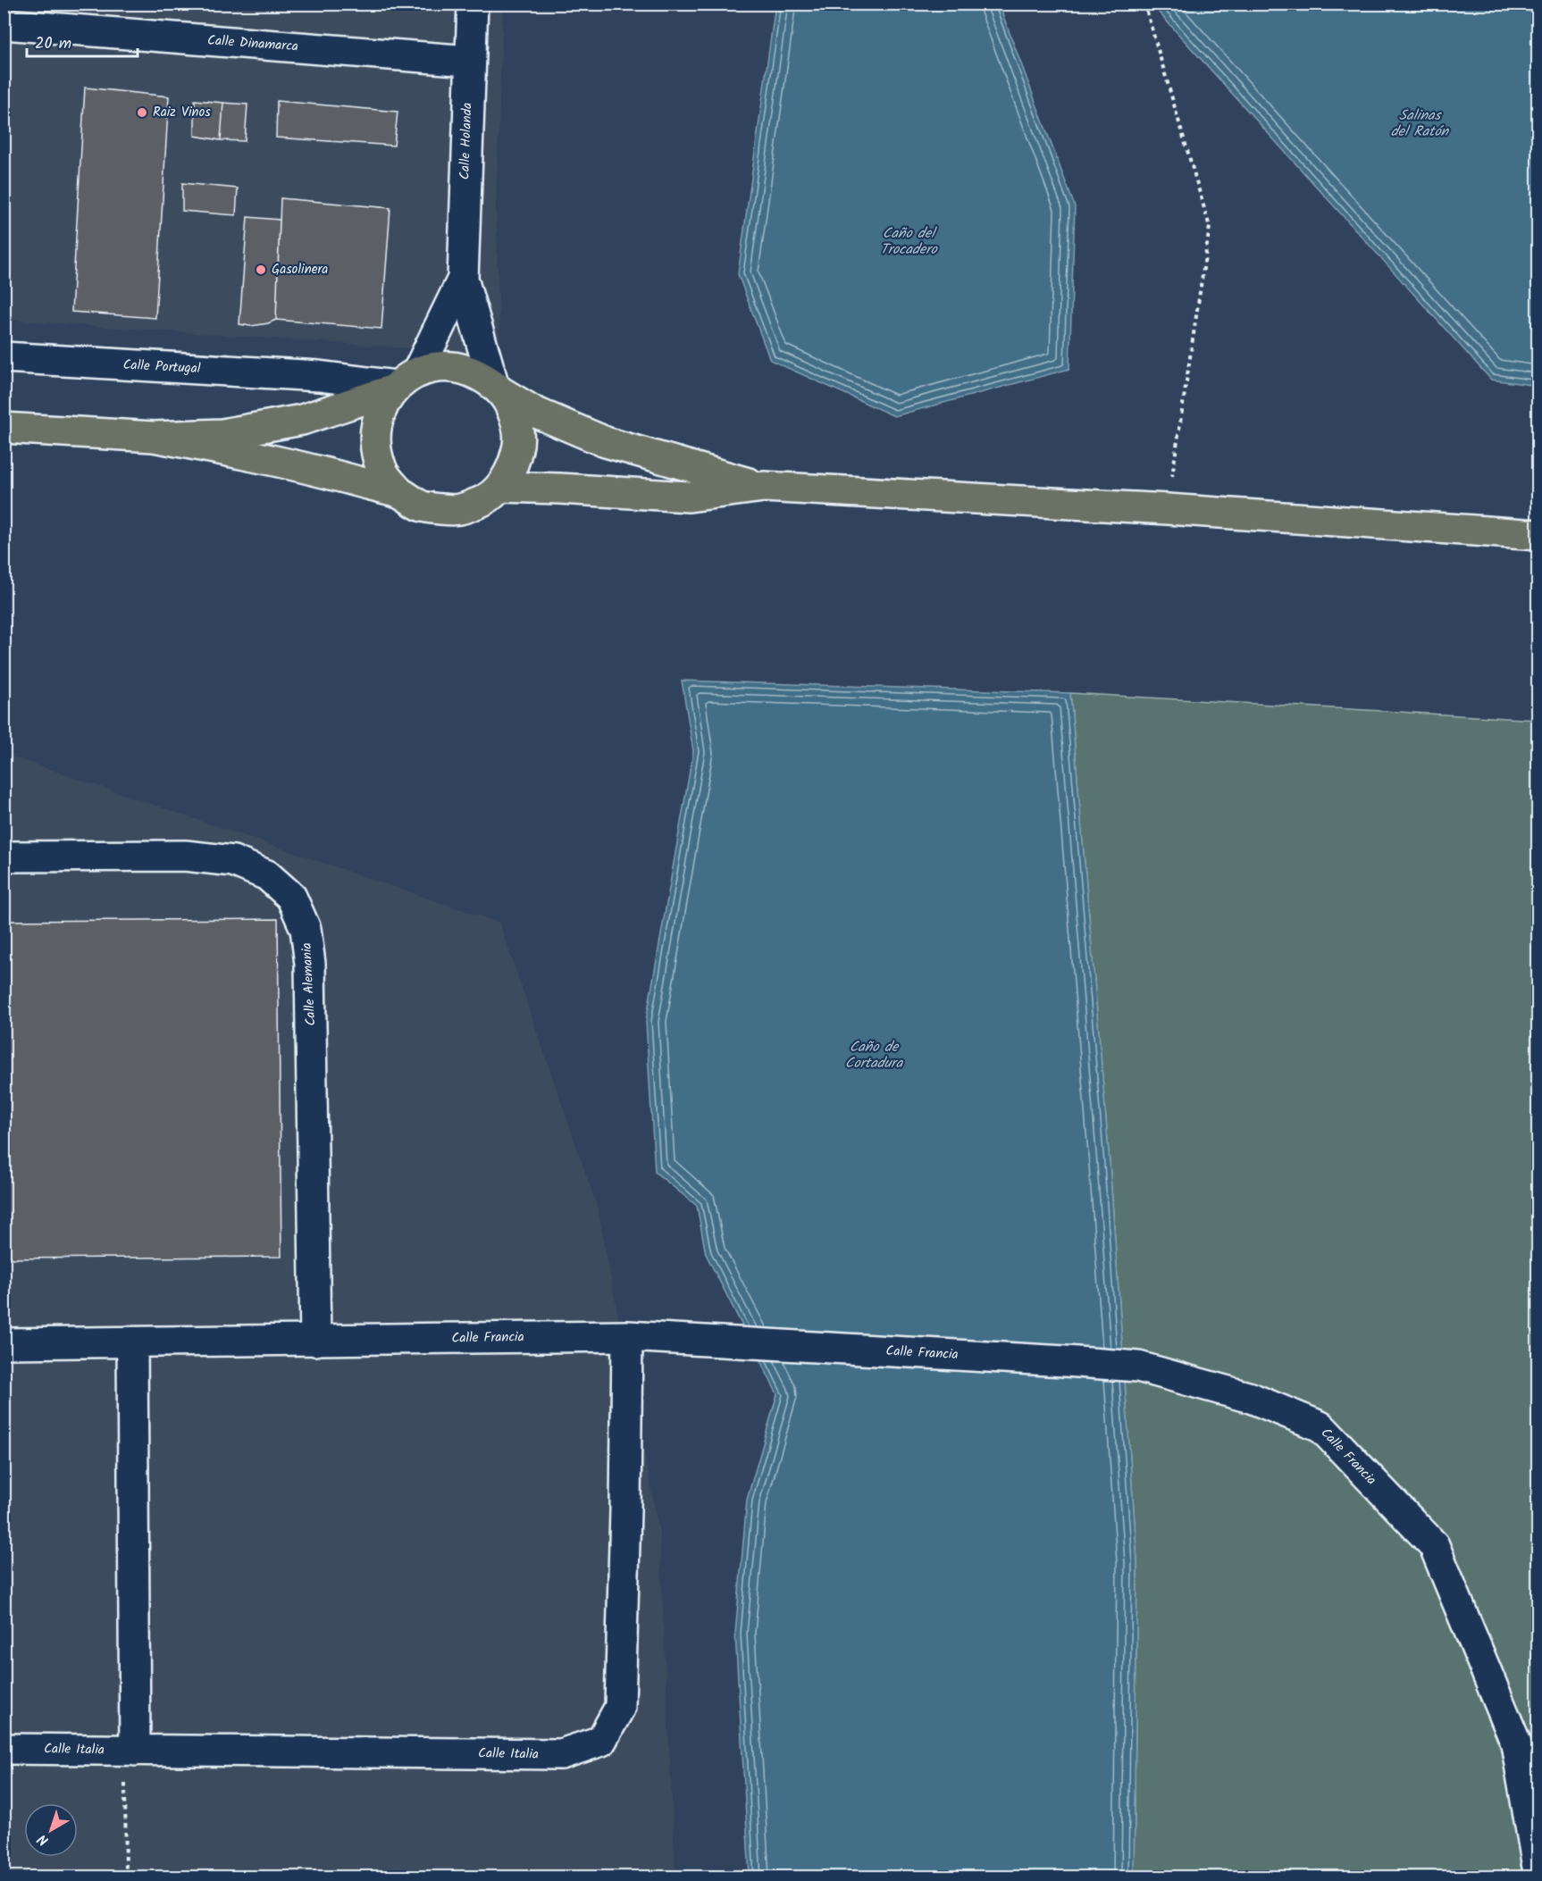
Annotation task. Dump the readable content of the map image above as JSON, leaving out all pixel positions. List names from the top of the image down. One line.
{"streets":{"street":["Calle Dinamarca","Calle Holanda","Calle Portugal","Calle Alemania","Calle Francia","Calle Italia"]},"crossings":[["Calle Dinamarca","Calle Holanda"],["Calle Alemania","Calle Francia"],["Calle Francia","Calle Italia"]],"water":["Salinas del Ratón","Caño del Trocadero","Caño de Cortadura"],"places":["Raiz Vinos","Gasolinera"],"scale_bar":"20 m","north":"bottom left"}
